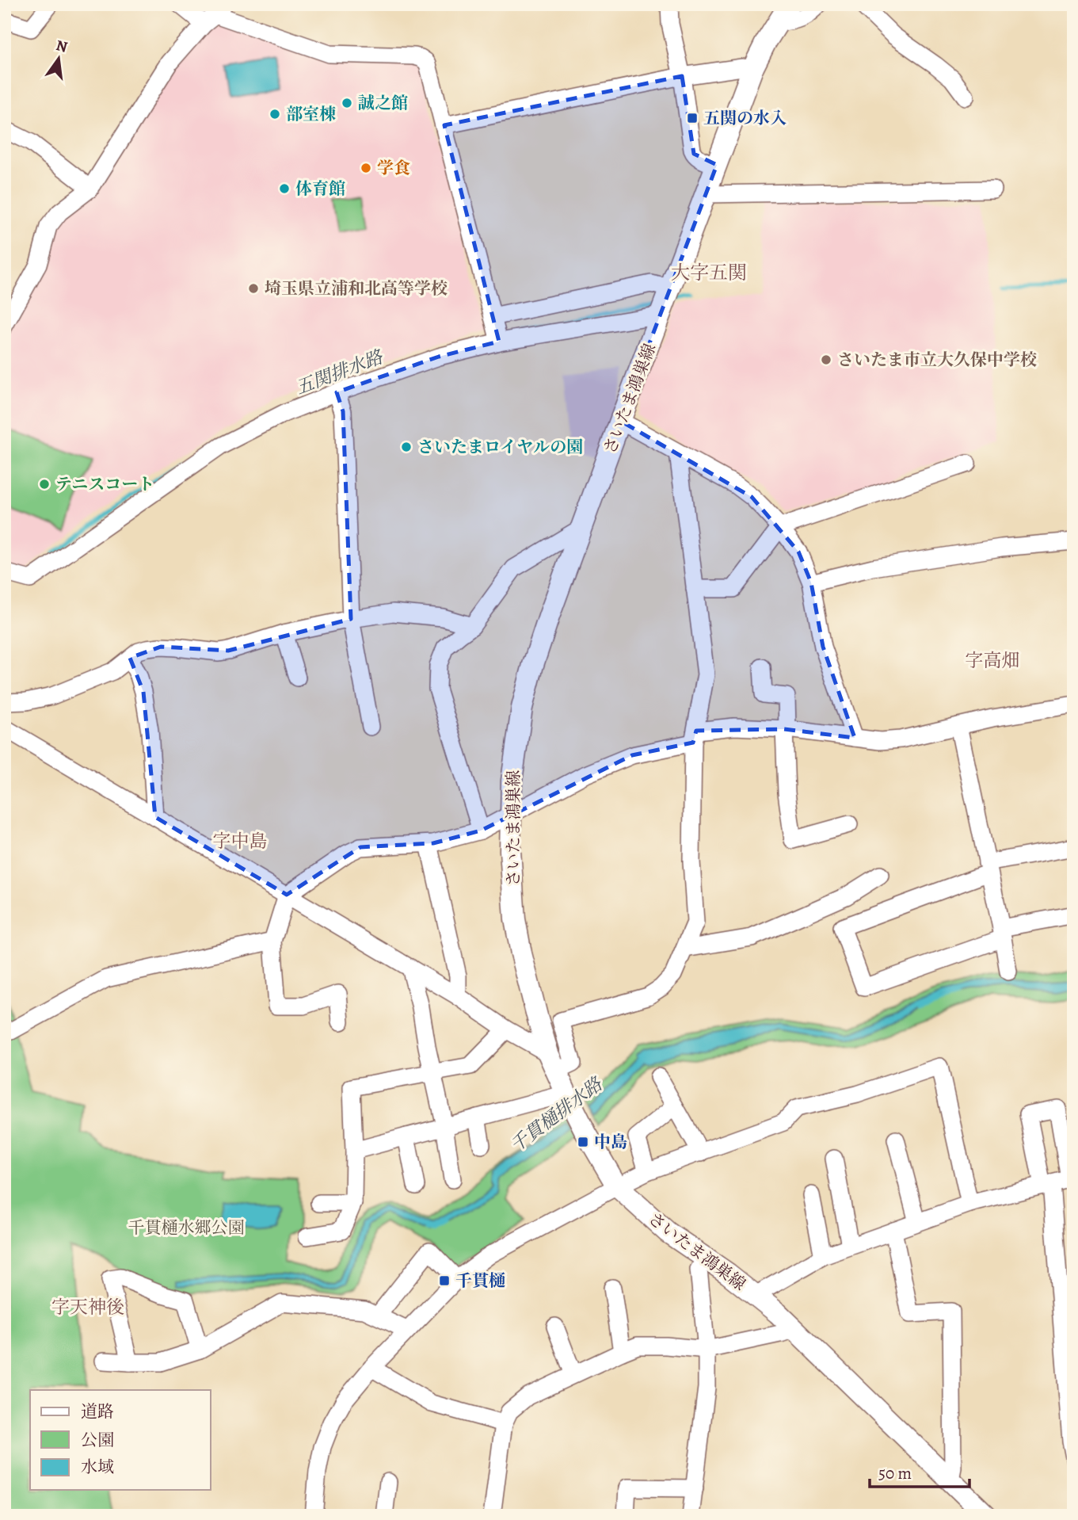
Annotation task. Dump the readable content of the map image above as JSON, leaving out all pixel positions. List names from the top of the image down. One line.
{"streets":{"main road":["さいたま鴻巣線"]},"districts":["大字五関","字高畑","字中島","字天神後"],"water":["五関排水路","千貫樋排水路"],"parks":["千貫樋水郷公園"],"places":{"other":["誠之館","部室棟","学食","体育館","埼玉県立浦和北高等学校","さいたま市立大久保中学校","さいたまロイヤルの園","テニスコート"],"transit":["五関の水入","中島","千貫樋"]},"legend":["道路","公園","水域"],"scale_bar":"50 m","north":"top"}
